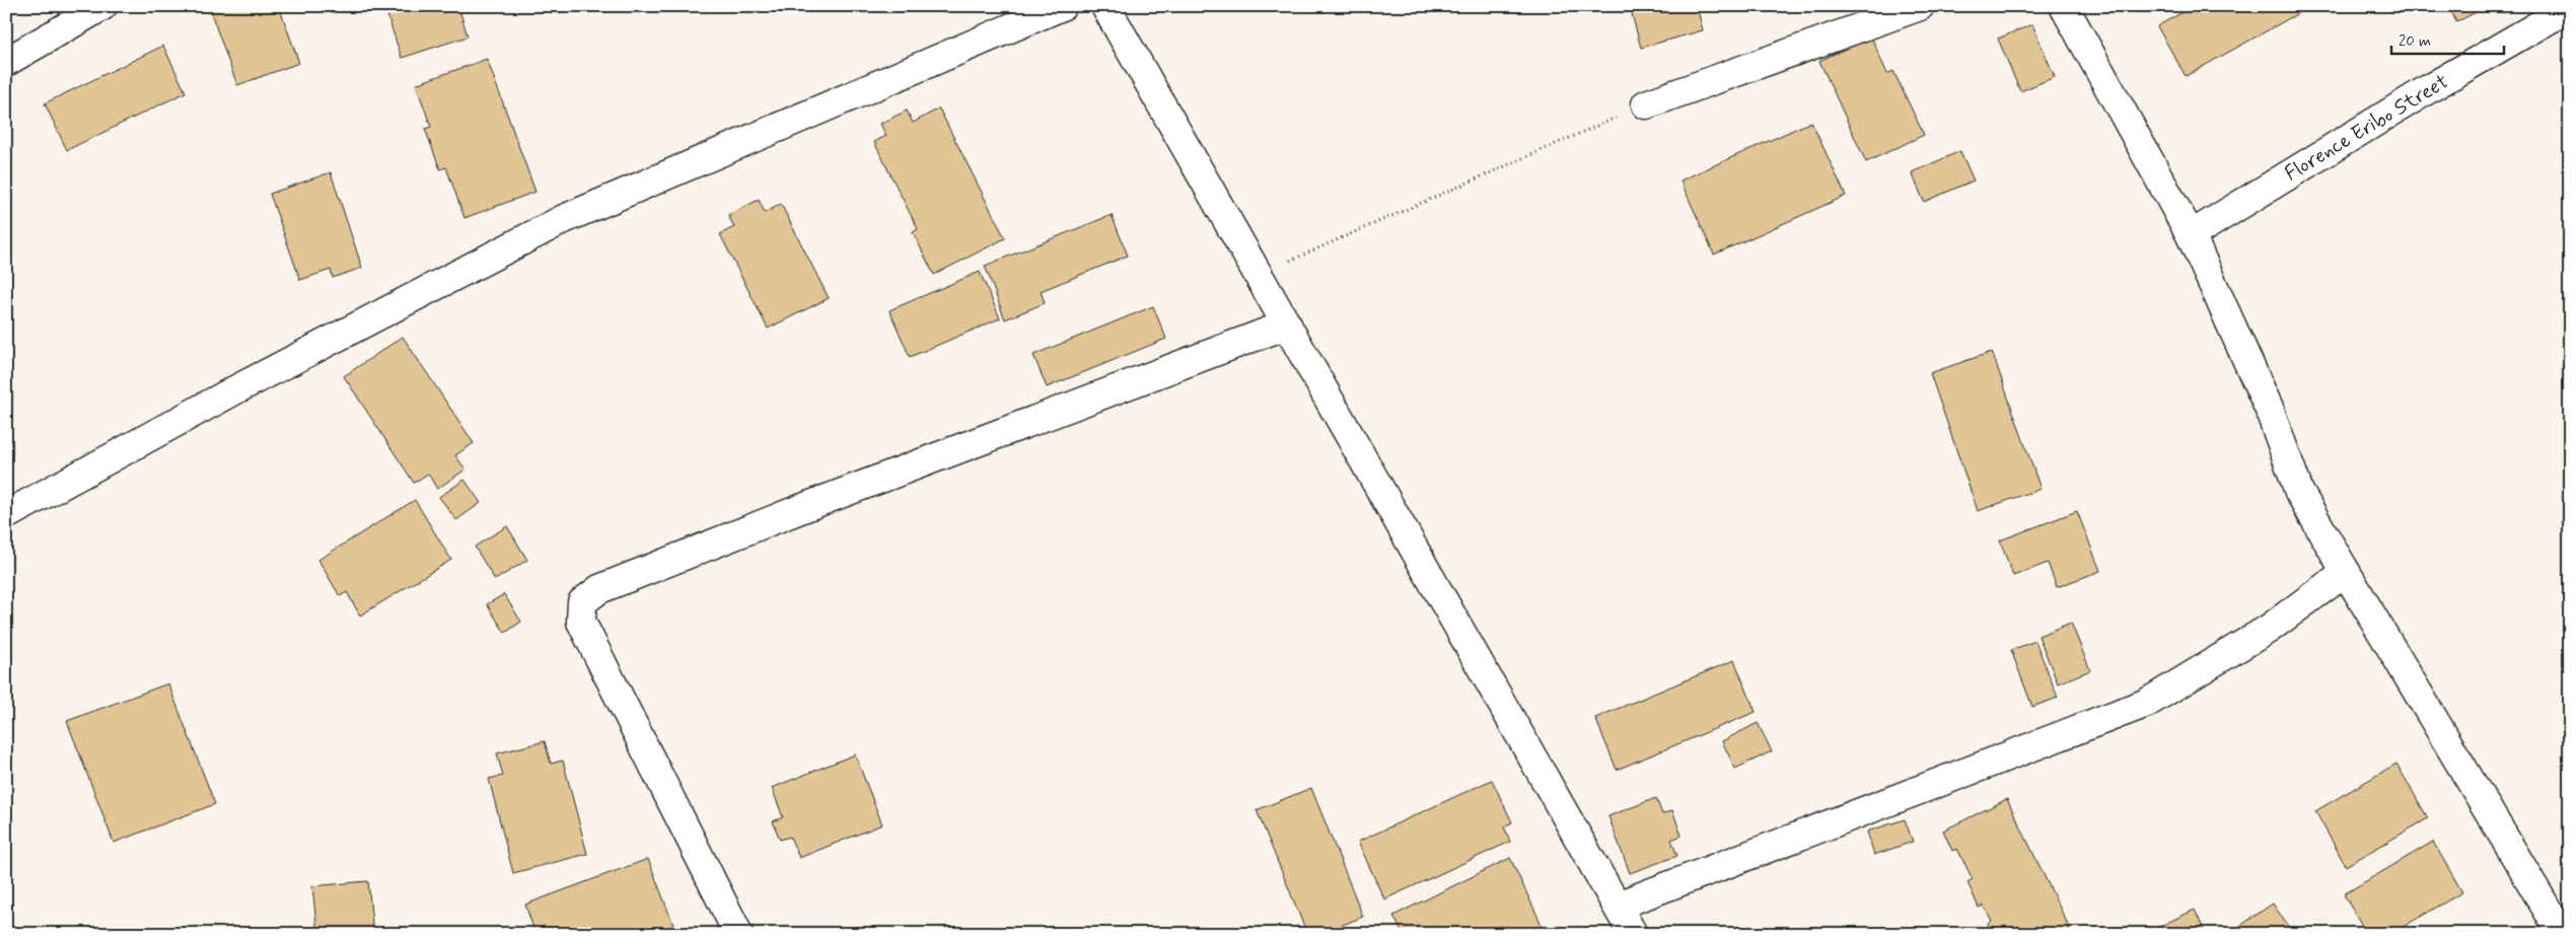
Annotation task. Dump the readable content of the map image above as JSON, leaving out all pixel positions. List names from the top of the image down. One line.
{"streets":{"street":["Florence Eribo Street"]},"scale_bar":"20 m"}
